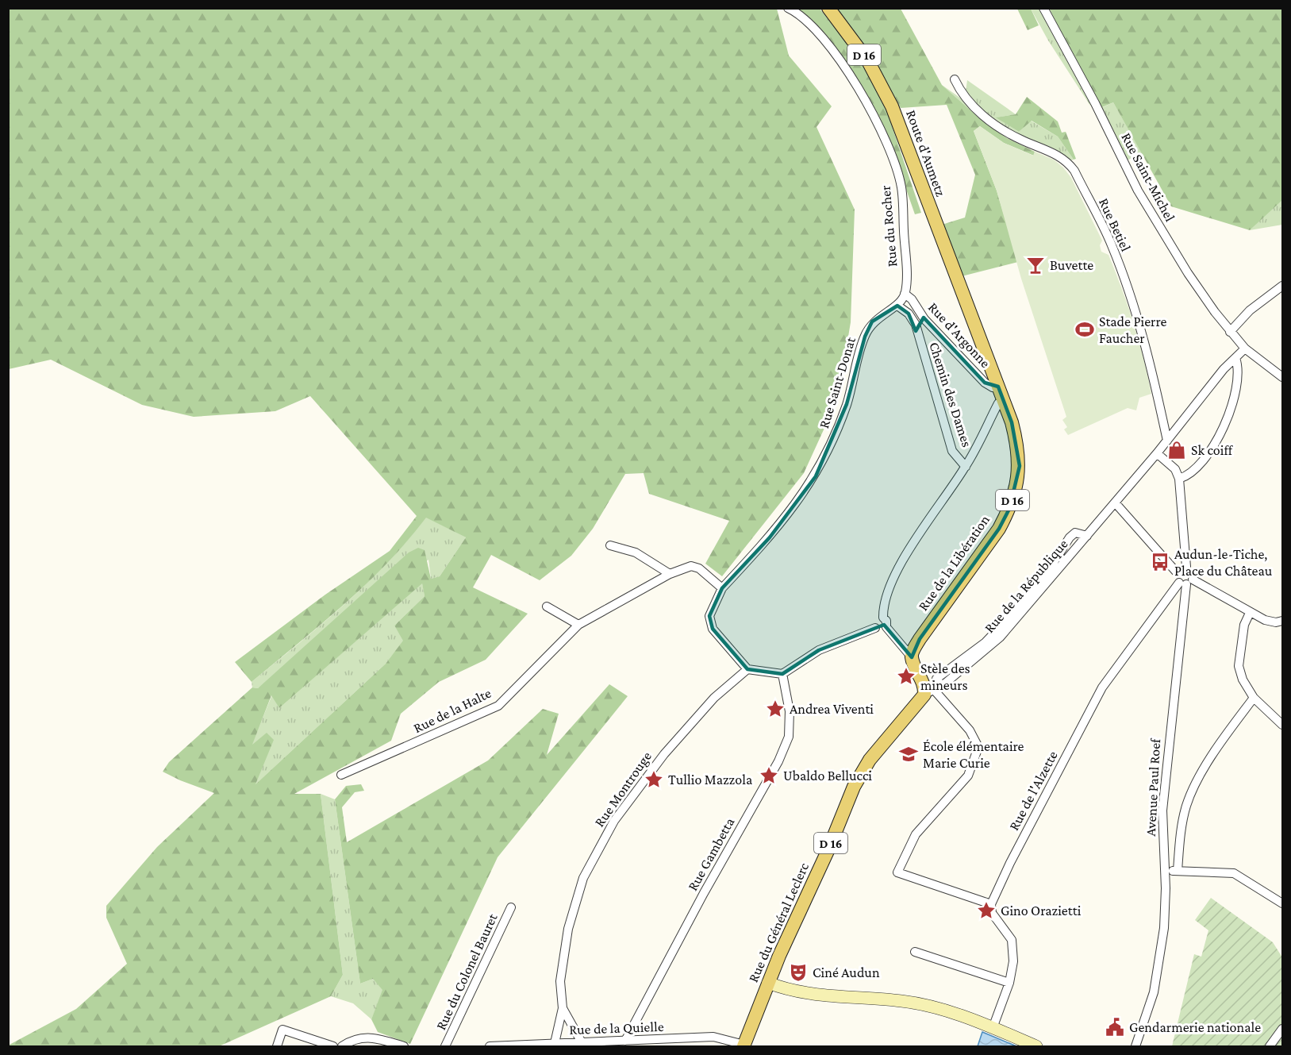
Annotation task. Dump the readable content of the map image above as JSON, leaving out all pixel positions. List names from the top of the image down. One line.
{"streets":{"main road":["D 16","Route d'Aumetz","Rue de la Libération","Rue du Général Leclerc"],"street":["Rue Saint-Michel","Rue Betiel","Rue du Rocher","Rue d'Argonne","Rue Saint-Donat","Chemin des Dames","Rue de la République","Rue de la Halte","Avenue Paul Roef","Rue Montrouge","Rue de l'Alzette","Rue Gambetta","Rue du Colonel Bauret","Rue de la Quielle"]},"crossings":[["Route d'Aumetz","Rue de la Libération"],["Rue du Rocher","Rue d'Argonne"],["Rue du Rocher","Rue Saint-Donat"],["Rue du Rocher","Chemin des Dames"],["Rue d'Argonne","Rue de la Libération"],["Rue Saint-Donat","Chemin des Dames"],["Rue Saint-Donat","Rue de la Halte"],["Chemin des Dames","Rue de la Libération"],["Rue de la République","Rue du Général Leclerc"],["Avenue Paul Roef","Rue de l'Alzette"],["Rue Montrouge","Rue de la Quielle"],["Rue Gambetta","Rue de la Quielle"],["Rue du Général Leclerc","Rue de la Quielle"]],"places":{"bar":["Buvette"],"sports":["Stade Pierre Faucher"],"shop":["Sk coiff"],"bus stop":["Audun-le-Tiche, Place du Château"],"place":["Stèle des mineurs","Andrea Viventi","Ubaldo Bellucci","Tullio Mazzola","Gino Orazietti"],"school or university":["École élémentaire Marie Curie"],"theatre":["Ciné Audun"],"public building":["Gendarmerie nationale"]}}
